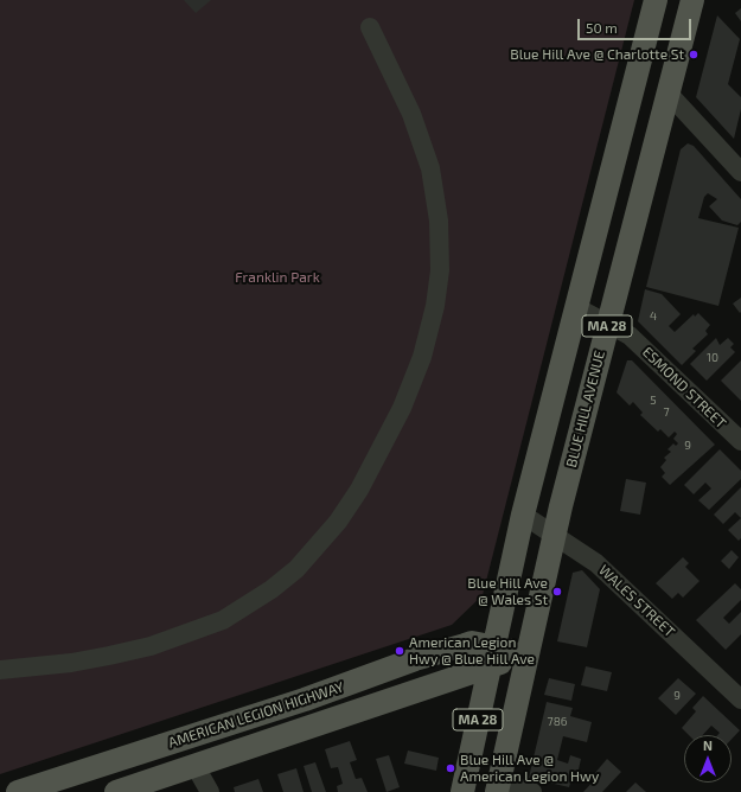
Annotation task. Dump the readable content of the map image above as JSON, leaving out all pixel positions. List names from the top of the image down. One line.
{"streets":{"main road":["MA 28","BLUE HILL AVENUE","AMERICAN LEGION HIGHWAY"],"street":["ESMOND STREET","WALES STREET"]},"crossings":[["MA 28","ESMOND STREET"],["MA 28","WALES STREET"],["MA 28","AMERICAN LEGION HIGHWAY"],["ESMOND STREET","BLUE HILL AVENUE"],["BLUE HILL AVENUE","WALES STREET"],["BLUE HILL AVENUE","AMERICAN LEGION HIGHWAY"]],"parks":["Franklin Park"],"places":["Blue Hill Ave @ Charlotte St","Blue Hill Ave @ Wales St","American Legion Hwy @ Blue Hill Ave","Blue Hill Ave @ American Legion Hwy"],"house_numbers":["4","10","5","7","9","9","786"],"scale_bar":"50 m","north":"top"}
